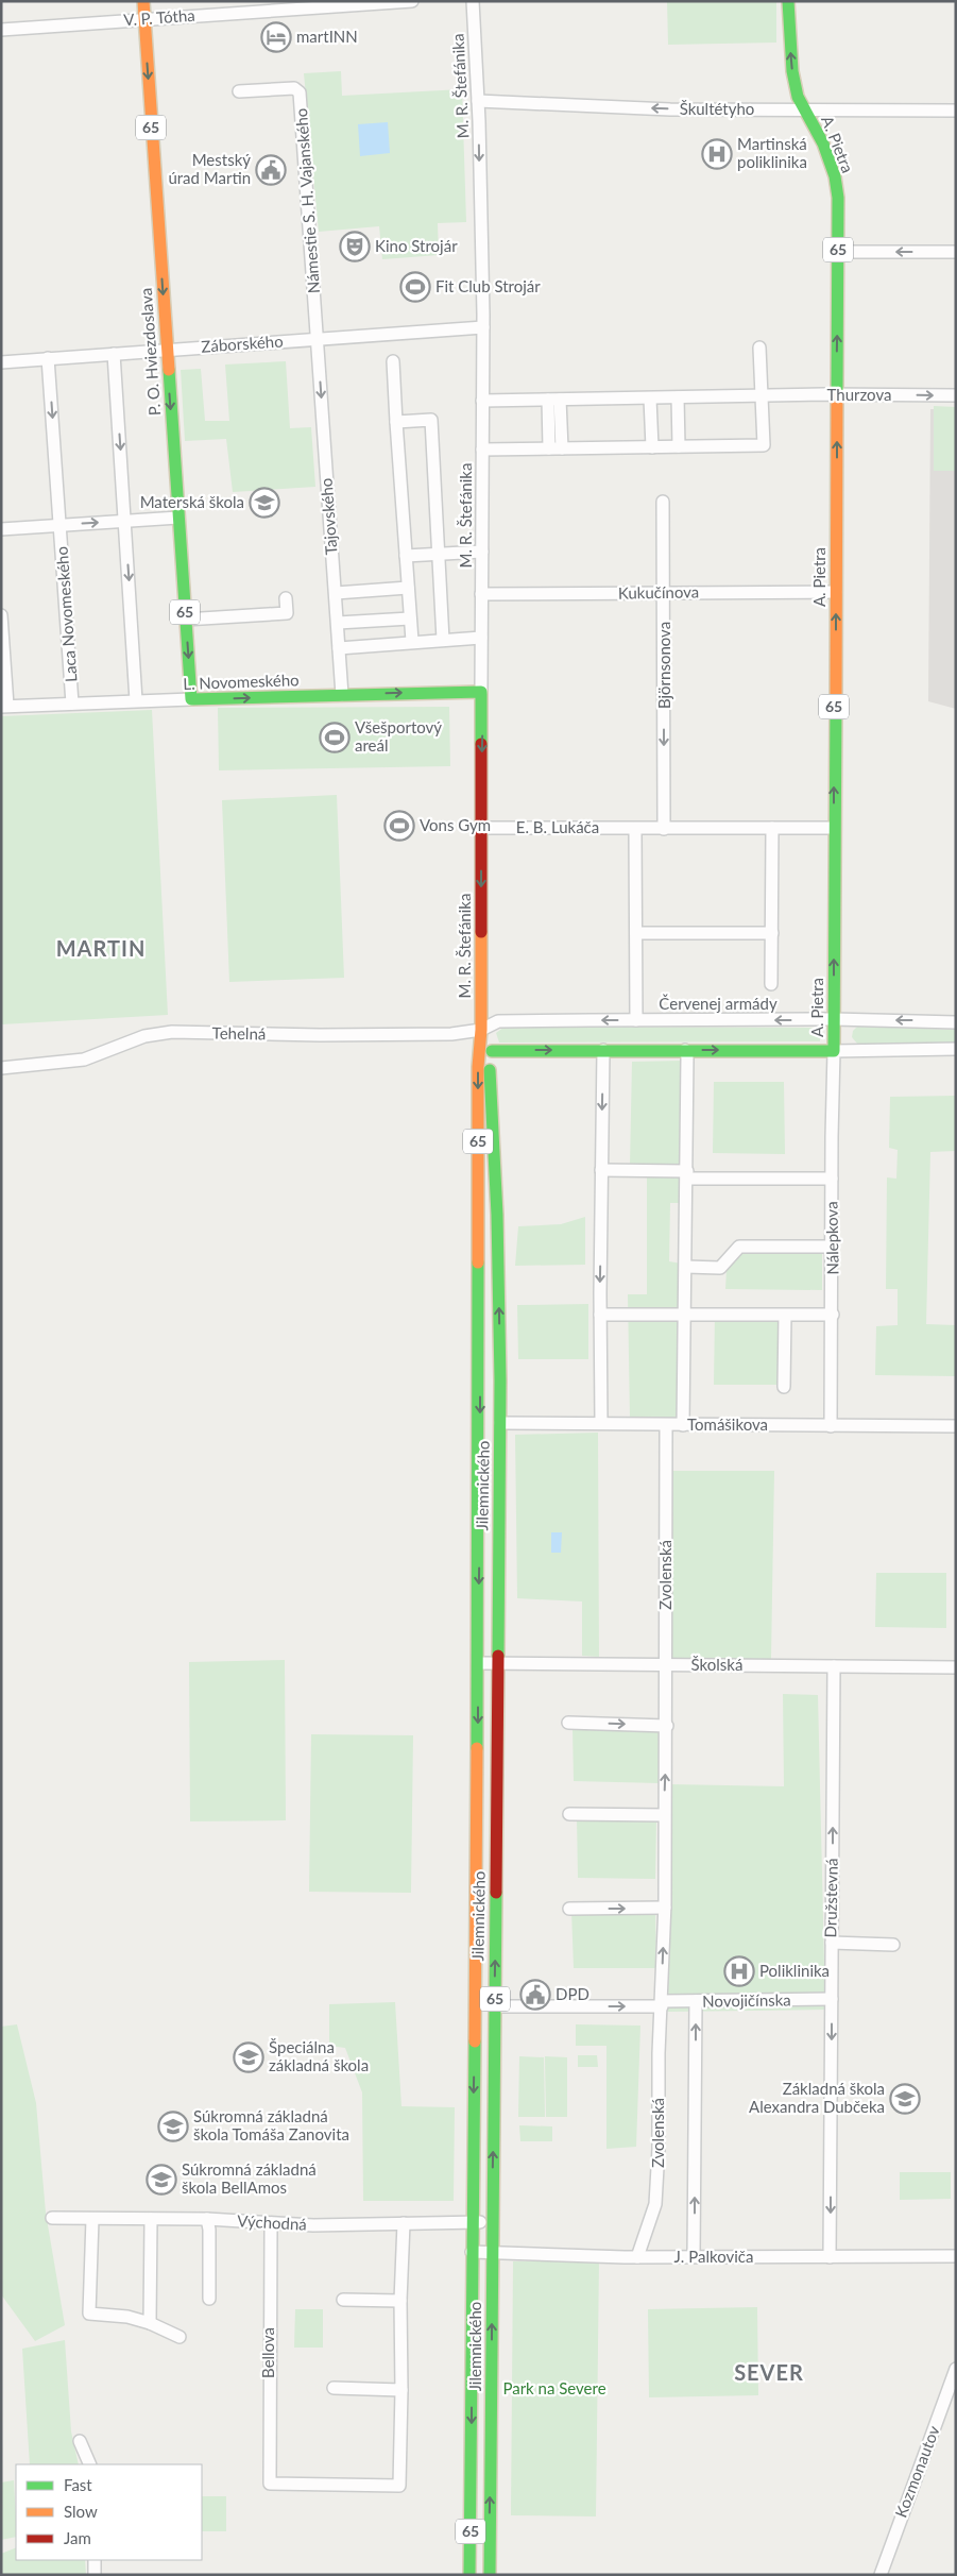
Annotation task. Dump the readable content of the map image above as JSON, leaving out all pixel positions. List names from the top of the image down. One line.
{"streets":{"main road":["M. R. Štefánika","65","A. Pietra","P. O. Hviezdoslava","L. Novomeského","Jilemnického"],"street":["V. P. Tótha","Škultétyho","Námestie S. H. Vajanského","Záborského","Thurzova","Tajovského","Kukučínova","Laca Novomeského","Björnsonova","E. B. Lukáča","Červenej armády","Tehelná","Nálepkova","Tomášikova","Zvolenská","Školská","Družstevná","Novojičínska","Východná","J. Palkoviča","Bellova","Kozmonautov"]},"crossings":[["V. P. Tótha","P. O. Hviezdoslava"],["M. R. Štefánika","Škultétyho"],["M. R. Štefánika","Záborského"],["M. R. Štefánika","Thurzova"],["M. R. Štefánika","Kukučínova"],["M. R. Štefánika","L. Novomeského"],["M. R. Štefánika","E. B. Lukáča"],["M. R. Štefánika","Červenej armády"],["M. R. Štefánika","Tehelná"],["M. R. Štefánika","Jilemnického"],["Škultétyho","65"],["Škultétyho","A. Pietra"],["65","A. Pietra"],["A. Pietra","Thurzova"],["A. Pietra","Kukučínova"],["A. Pietra","E. B. Lukáča"],["A. Pietra","Červenej armády"],["A. Pietra","Nálepkova"],["Námestie S. H. Vajanského","Záborského"],["Námestie S. H. Vajanského","Tajovského"],["Záborského","P. O. Hviezdoslava"],["Záborského","Tajovského"],["Záborského","Laca Novomeského"],["P. O. Hviezdoslava","L. Novomeského"],["Tajovského","L. Novomeského"],["Kukučínova","Björnsonova"],["Laca Novomeského","L. Novomeského"],["Björnsonova","E. B. Lukáča"],["Červenej armády","Tehelná"],["Červenej armády","Jilemnického"],["Tehelná","Jilemnického"],["Nálepkova","Tomášikova"],["Tomášikova","Jilemnického"],["Tomášikova","Zvolenská"],["Jilemnického","Školská"],["Jilemnického","Východná"],["Jilemnického","J. Palkoviča"],["Zvolenská","Školská"],["Zvolenská","Novojičínska"],["Zvolenská","J. Palkoviča"],["Školská","Družstevná"],["Družstevná","Novojičínska"],["Družstevná","J. Palkoviča"],["Východná","Bellova"]],"one_way":["M. R. Štefánika","Škultétyho","A. Pietra","P. O. Hviezdoslava","Björnsonova"],"districts":["MARTIN","SEVER"],"parks":["Park na Severe"],"places":{"hotel":["martINN"],"hospital":["Martinská poliklinika","Poliklinika"],"public building":["Mestský úrad Martin","DPD"],"theatre":["Kino Strojár"],"sports":["Fit Club Strojár","Všešportový areál","Vons Gym"],"school or university":["Materská škola","Špeciálna základná škola","Základná škola Alexandra Dubčeka","Súkromná základná škola Tomáša Zanovita","Súkromná základná škola BellAmos"]},"legend":["Fast","Slow","Jam"]}
